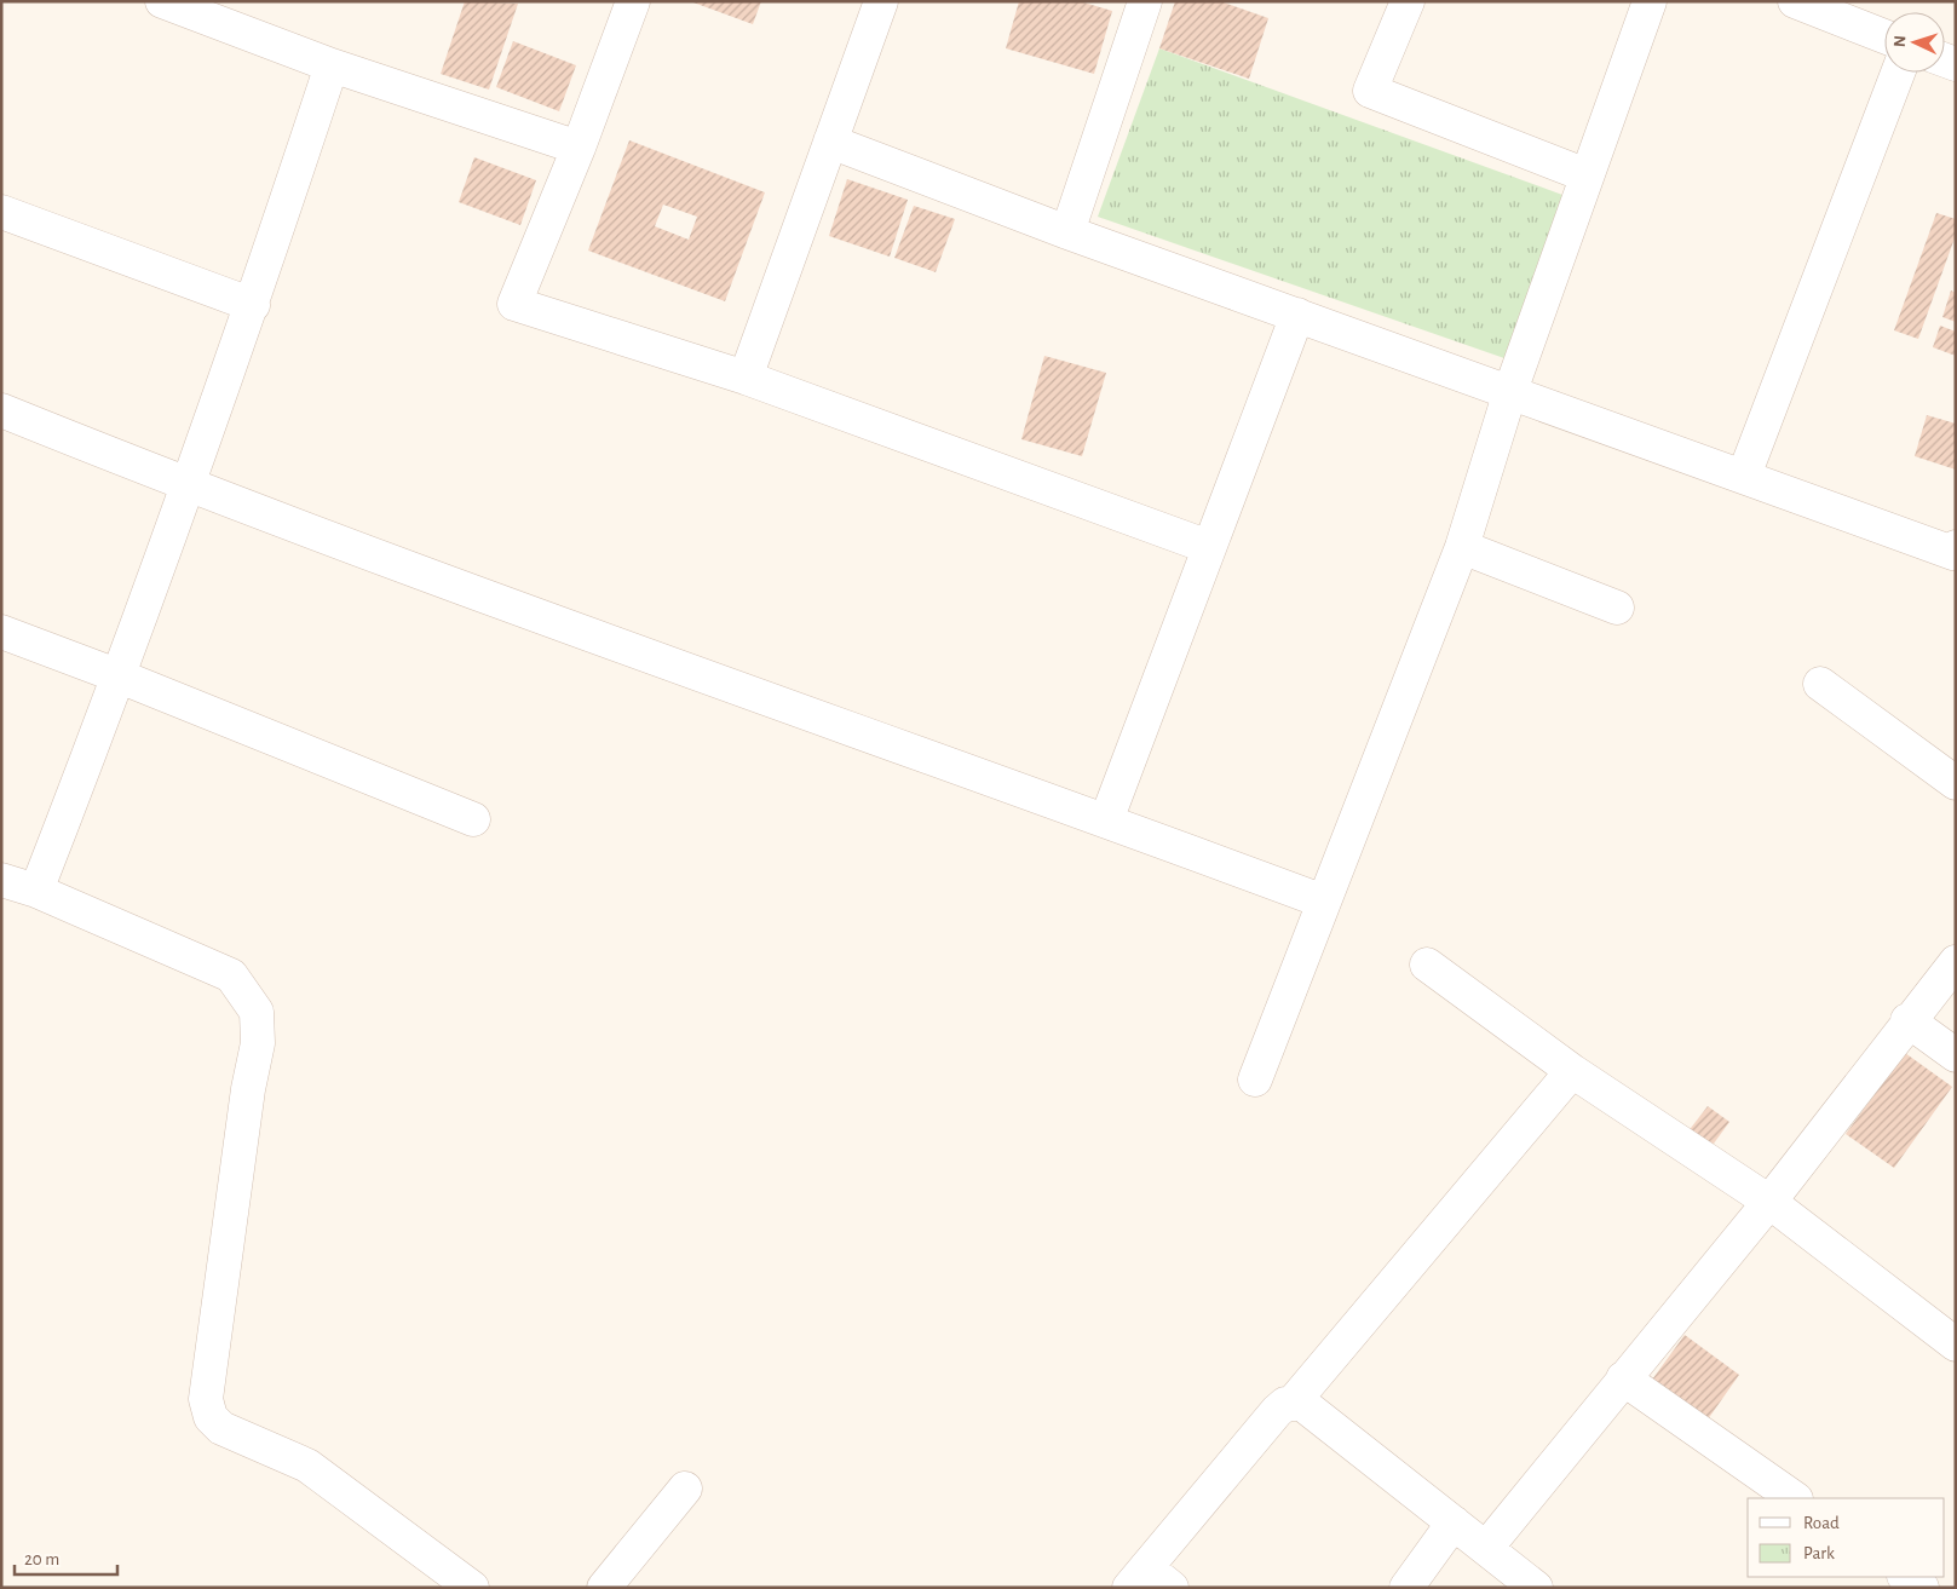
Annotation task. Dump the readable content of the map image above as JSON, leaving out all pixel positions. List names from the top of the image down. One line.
{"legend":["Road","Park"],"scale_bar":"20 m","north":"left"}
